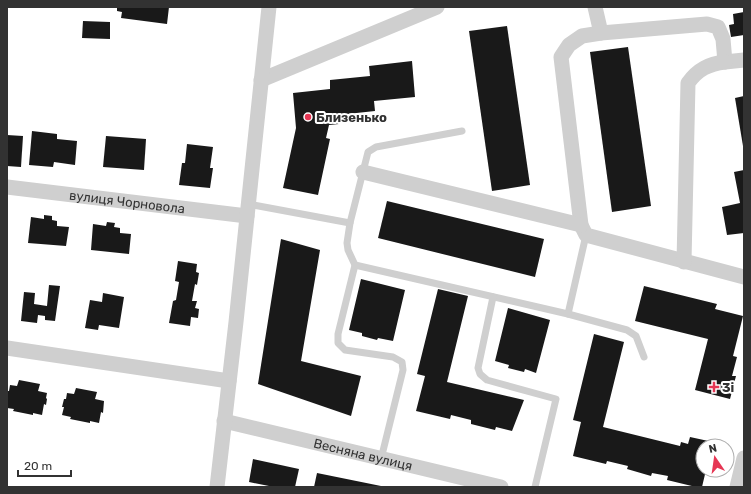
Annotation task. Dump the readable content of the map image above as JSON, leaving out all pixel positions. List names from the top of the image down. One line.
{"streets":{"street":["вулиця Чорновола","Весняна вулиця"]},"places":{"other":["Близенько"],"health":["3і"]},"scale_bar":"20 m","north":"top"}
